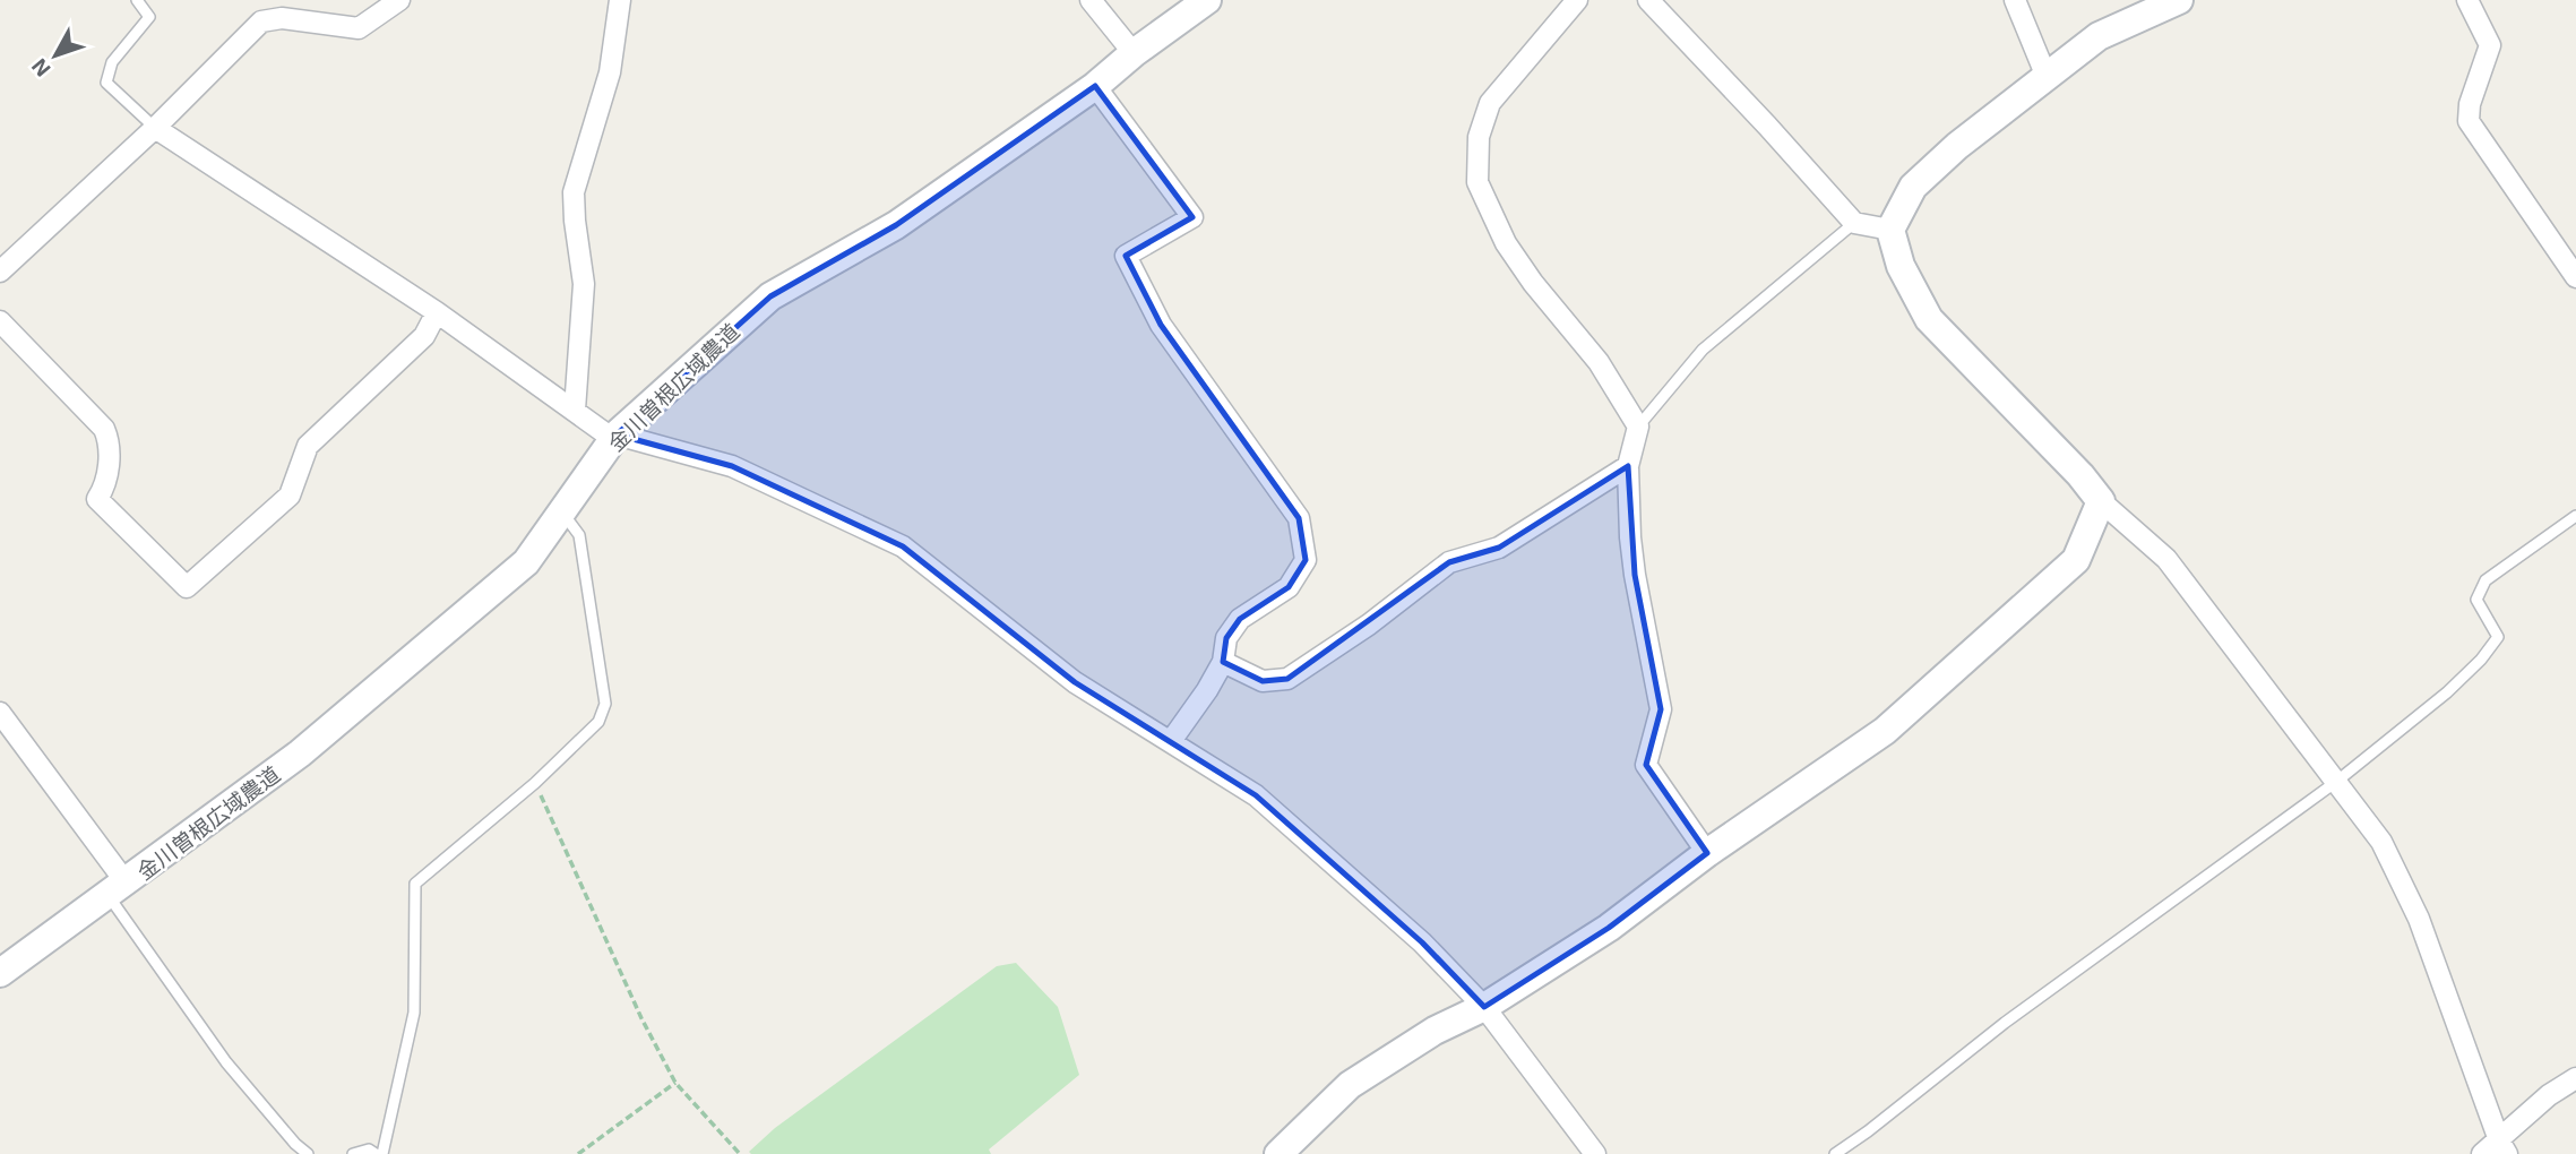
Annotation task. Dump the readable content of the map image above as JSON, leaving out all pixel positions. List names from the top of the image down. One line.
{"streets":{"street":["金川曽根広域農道"]},"north":"bottom left"}
